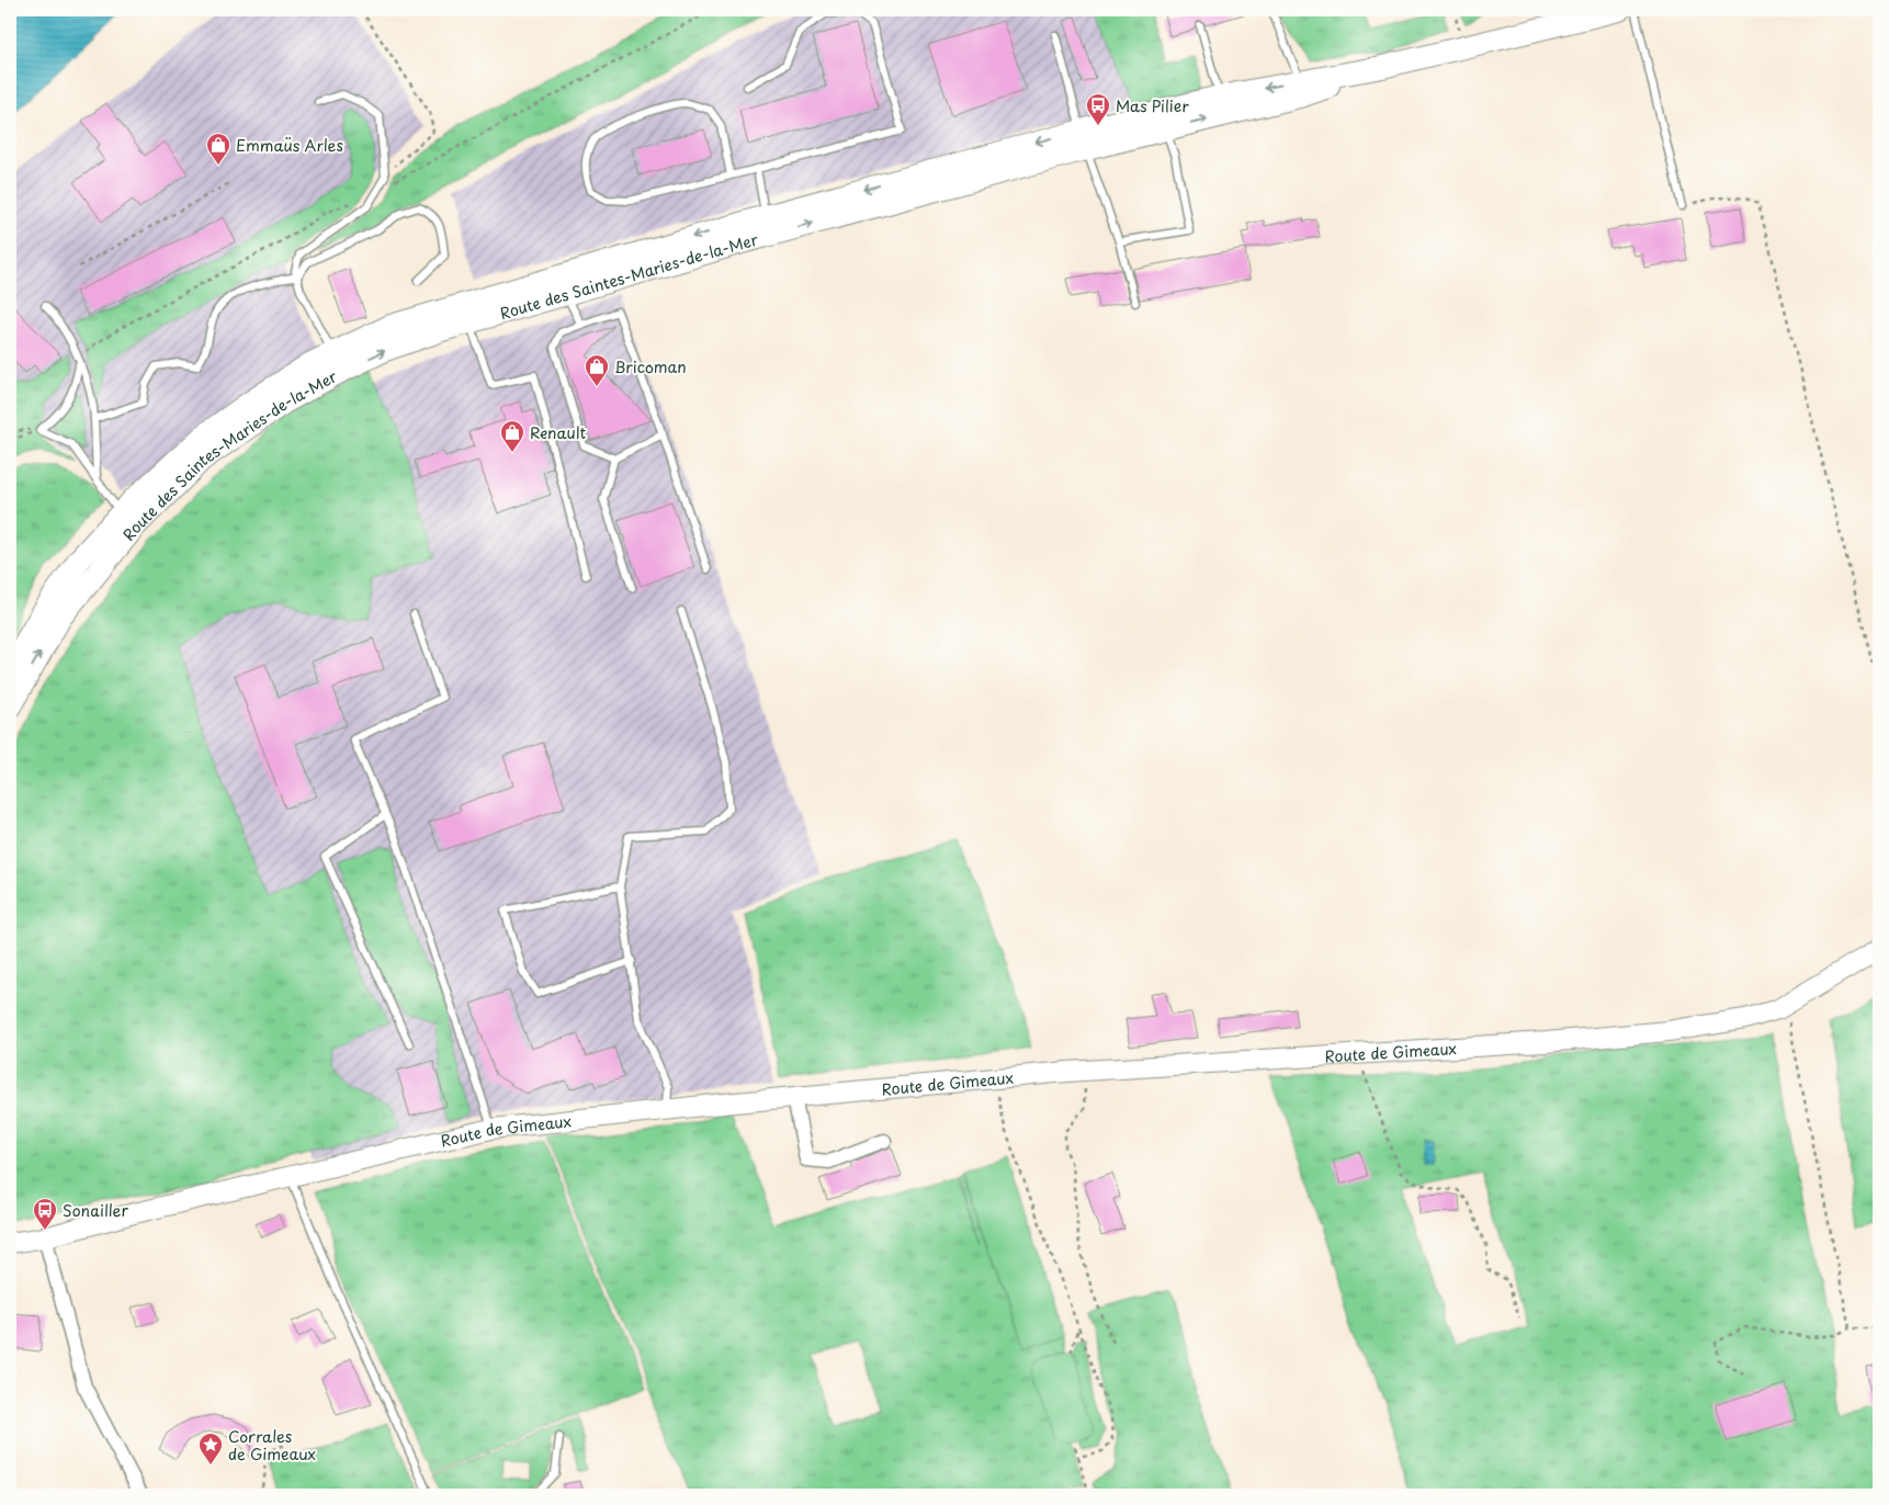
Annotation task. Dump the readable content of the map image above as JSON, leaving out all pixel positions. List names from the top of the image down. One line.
{"streets":{"main road":["Route des Saintes-Maries-de-la-Mer"],"street":["Route de Gimeaux"]},"places":{"bus stop":["Mas Pilier","Sonailler"],"shop":["Emmaüs Arles","Bricoman","Renault"],"place":["Corrales de Gimeaux"]}}
